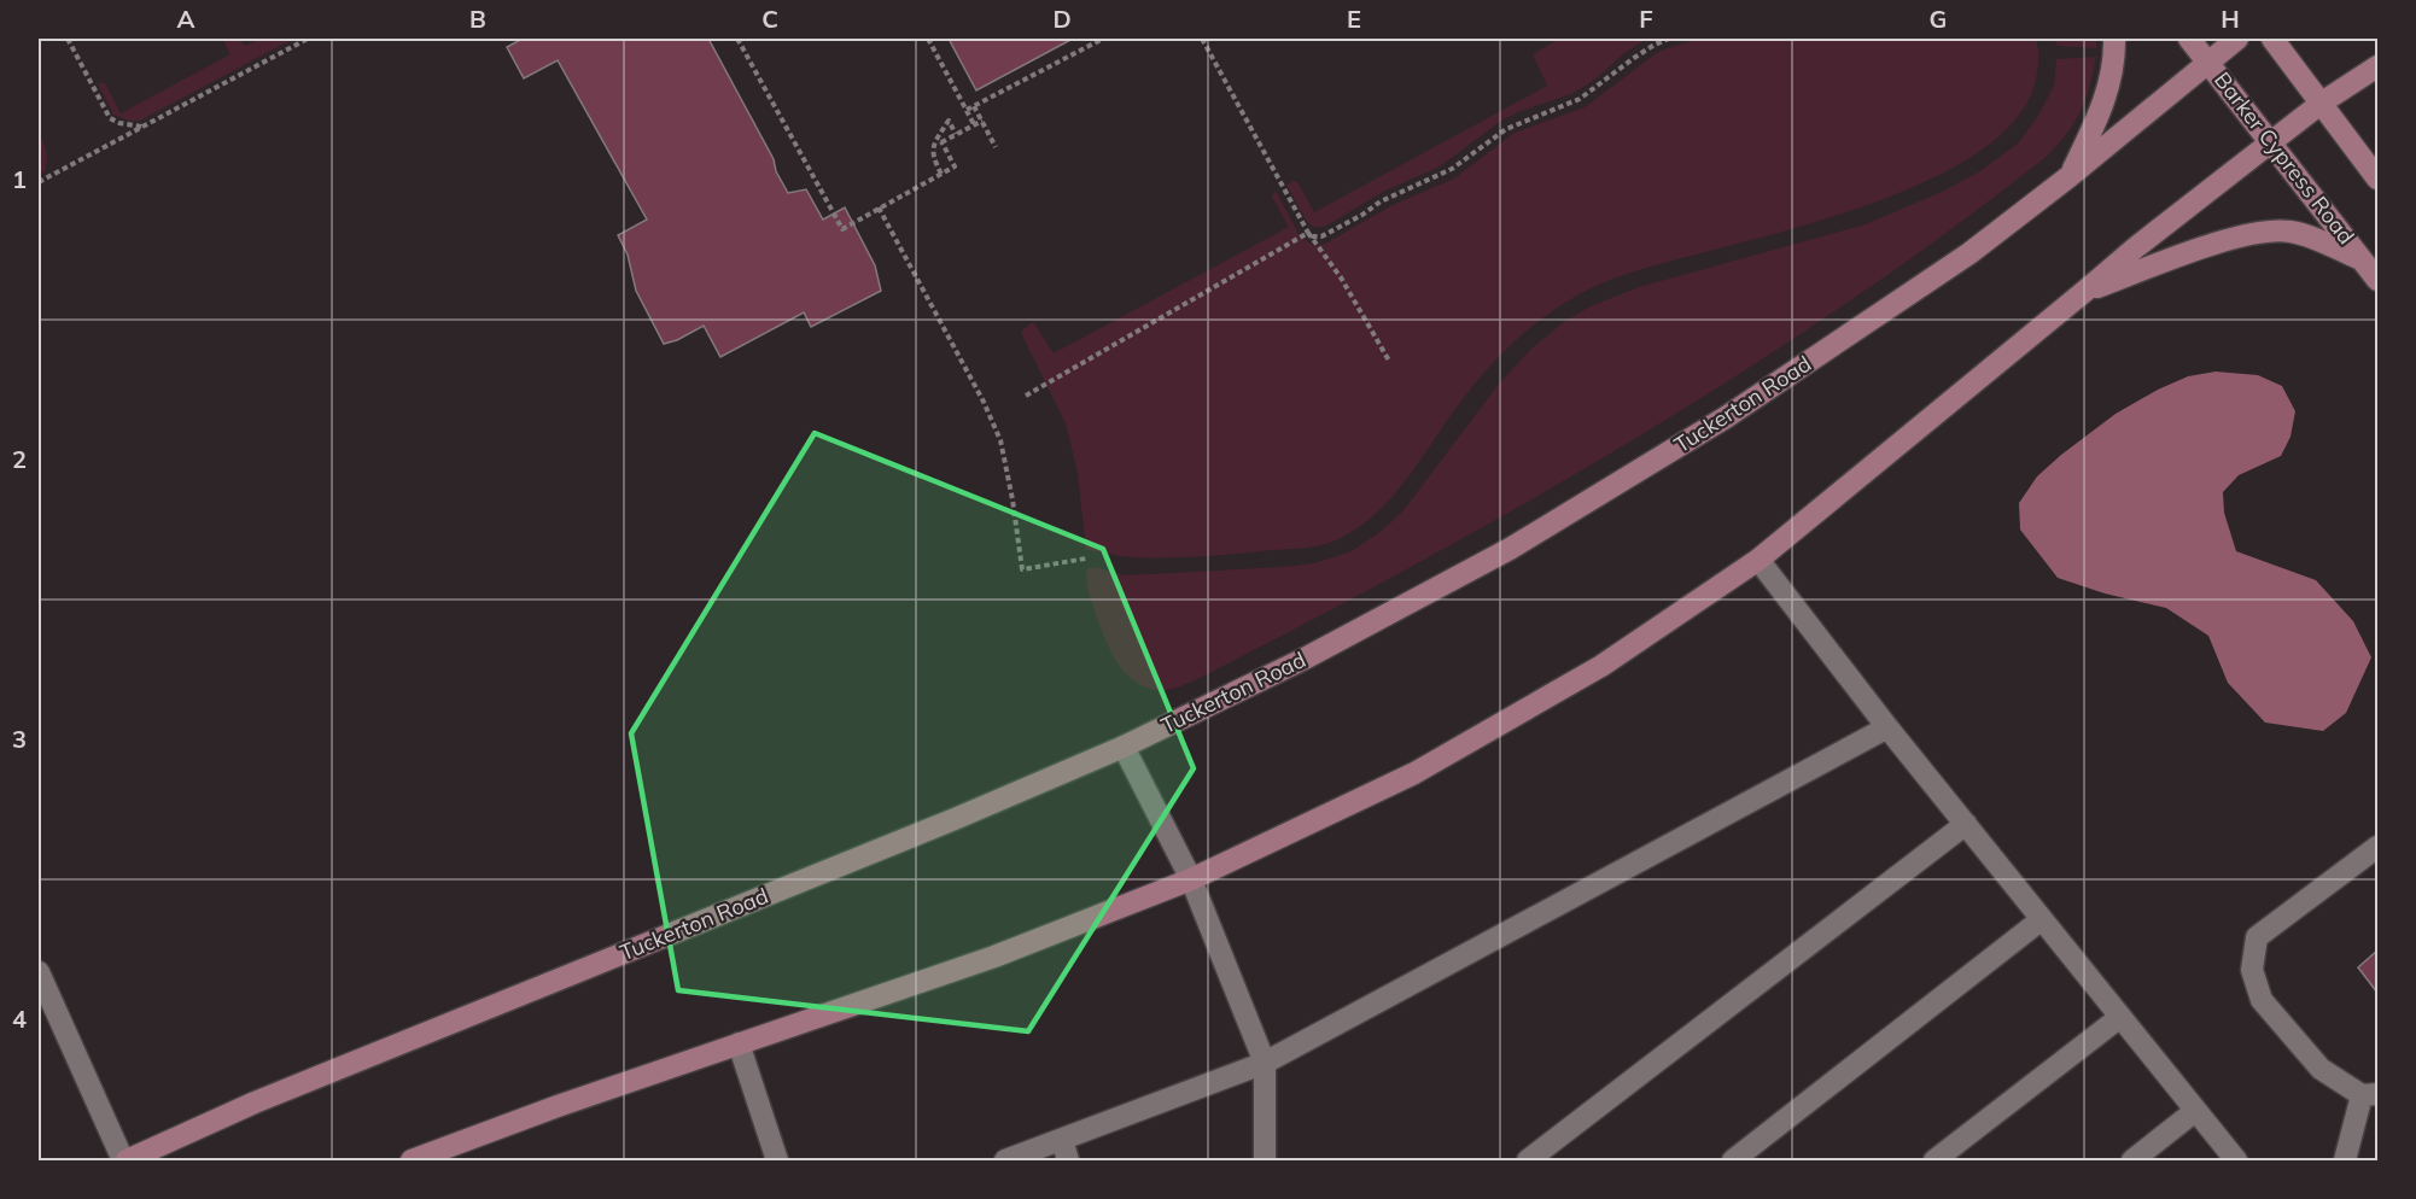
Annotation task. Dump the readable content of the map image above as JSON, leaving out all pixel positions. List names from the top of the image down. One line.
{"streets":{"main road":["Barker Cypress Road","Tuckerton Road"]},"crossings":[["Barker Cypress Road","Tuckerton Road"]],"grid":{"columns":["A","B","C","D","E","F","G","H"],"rows":["1","2","3","4"]}}
